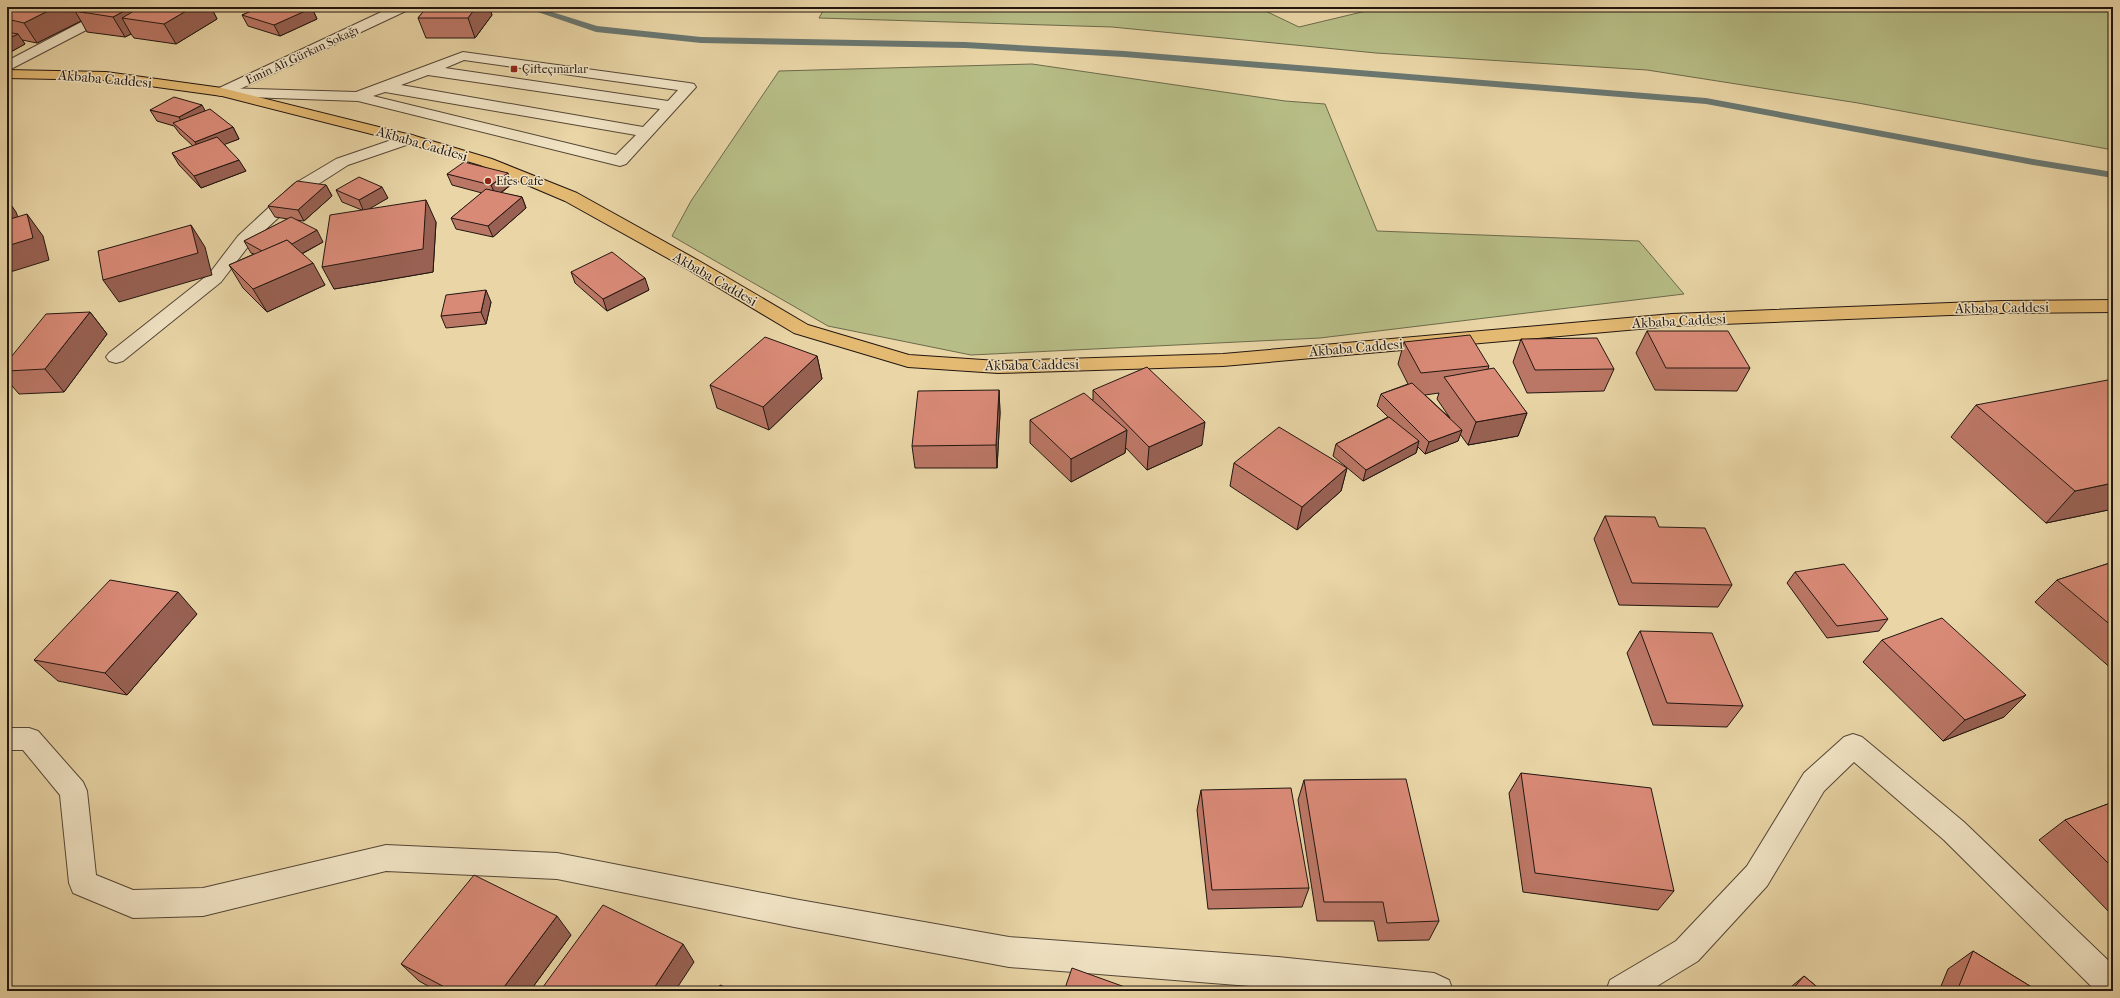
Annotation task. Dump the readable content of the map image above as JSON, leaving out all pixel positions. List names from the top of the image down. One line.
{"streets":{"main road":["Akbaba Caddesi"],"street":["Emin Ali Gürkan Sokağı"]},"crossings":[["Emin Ali Gürkan Sokağı","Akbaba Caddesi"]],"places":{"transit":["Çifteçınarlar"],"other":["Efes Cafe"]}}
